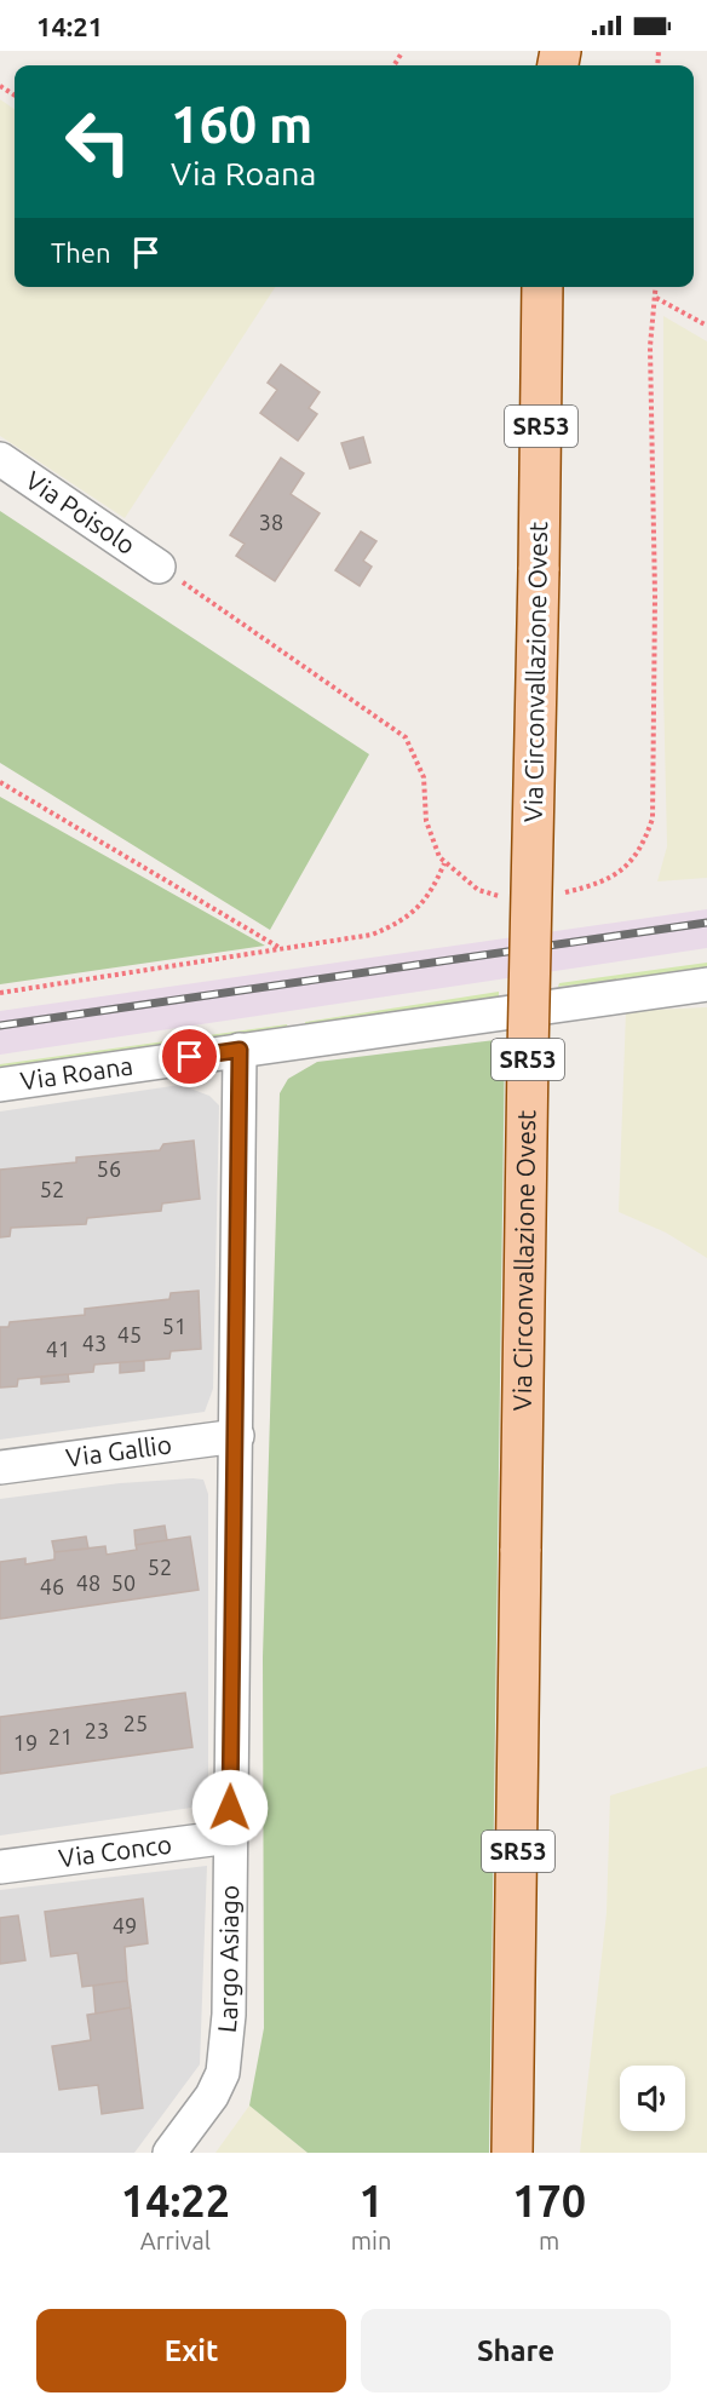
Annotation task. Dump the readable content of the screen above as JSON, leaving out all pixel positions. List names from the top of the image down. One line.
{"streets":{"main road":["SR53","Via Circonvallazione Ovest"],"street":["Via Poisolo","Via Roana","Via Gallio","Via Conco","Largo Asiago"]},"crossings":[["Via Roana","Largo Asiago"],["Via Gallio","Largo Asiago"],["Via Conco","Largo Asiago"]],"house_numbers":["38","56","52","51","45","43","41","52","48","50","46","25","23","21","19","49"],"page":{"status":"14:21","turn":["160 m","Via Roana"],"then":"Then","eta":["14:22","Arrival","1","min","170","m"],"buttons":["Exit","Share"]}}
